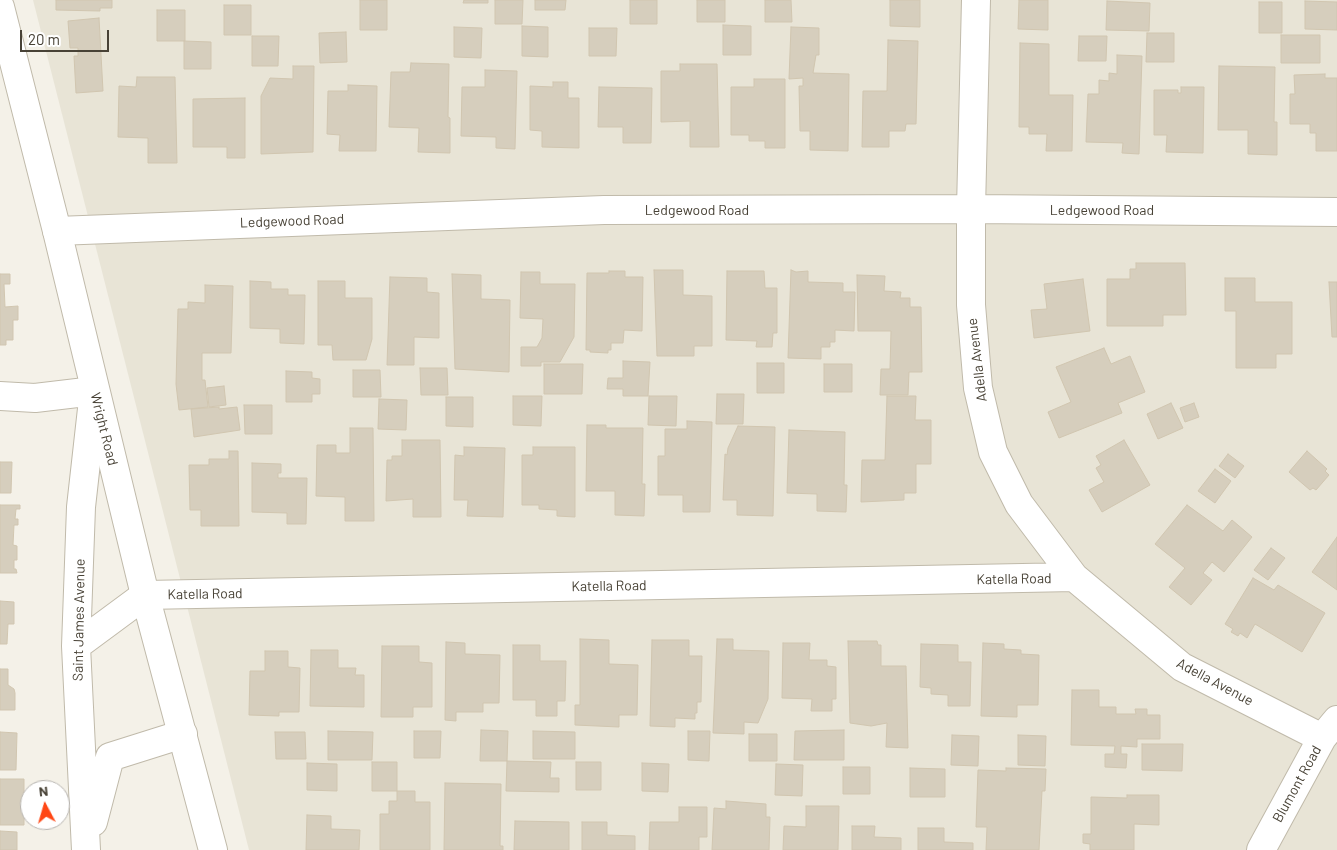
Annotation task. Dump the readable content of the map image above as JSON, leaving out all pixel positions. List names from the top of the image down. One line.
{"streets":{"street":["Ledgewood Road","Adella Avenue","Wright Road","Katella Road","Saint James Avenue","Blumont Road"]},"crossings":[["Ledgewood Road","Adella Avenue"],["Ledgewood Road","Wright Road"],["Adella Avenue","Katella Road"],["Adella Avenue","Blumont Road"],["Wright Road","Katella Road"],["Wright Road","Saint James Avenue"]],"scale_bar":"20 m","north":"top"}
